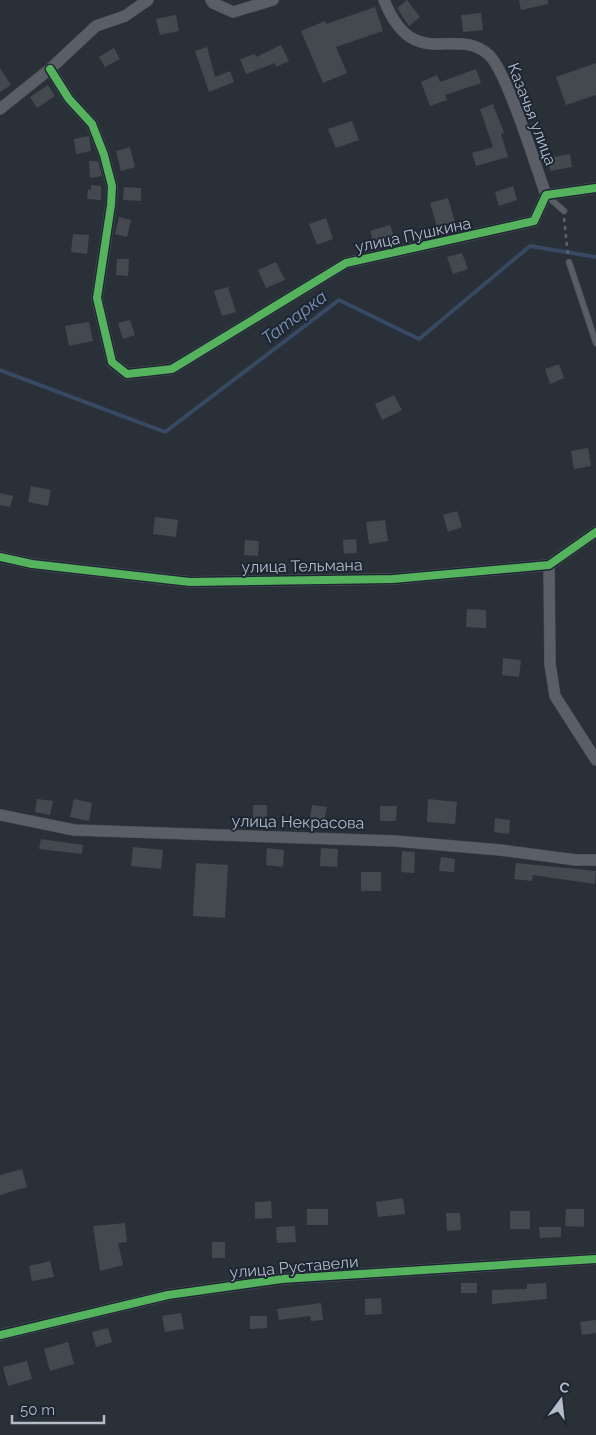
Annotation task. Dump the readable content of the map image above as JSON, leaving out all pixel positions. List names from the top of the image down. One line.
{"streets":{"street":["Казачья улица","улица Пушкина","улица Тельмана","улица Некрасова","улица Руставели"]},"crossings":[["Казачья улица","улица Пушкина"]],"water":["Татарка"],"scale_bar":"50 m","north":"top"}
